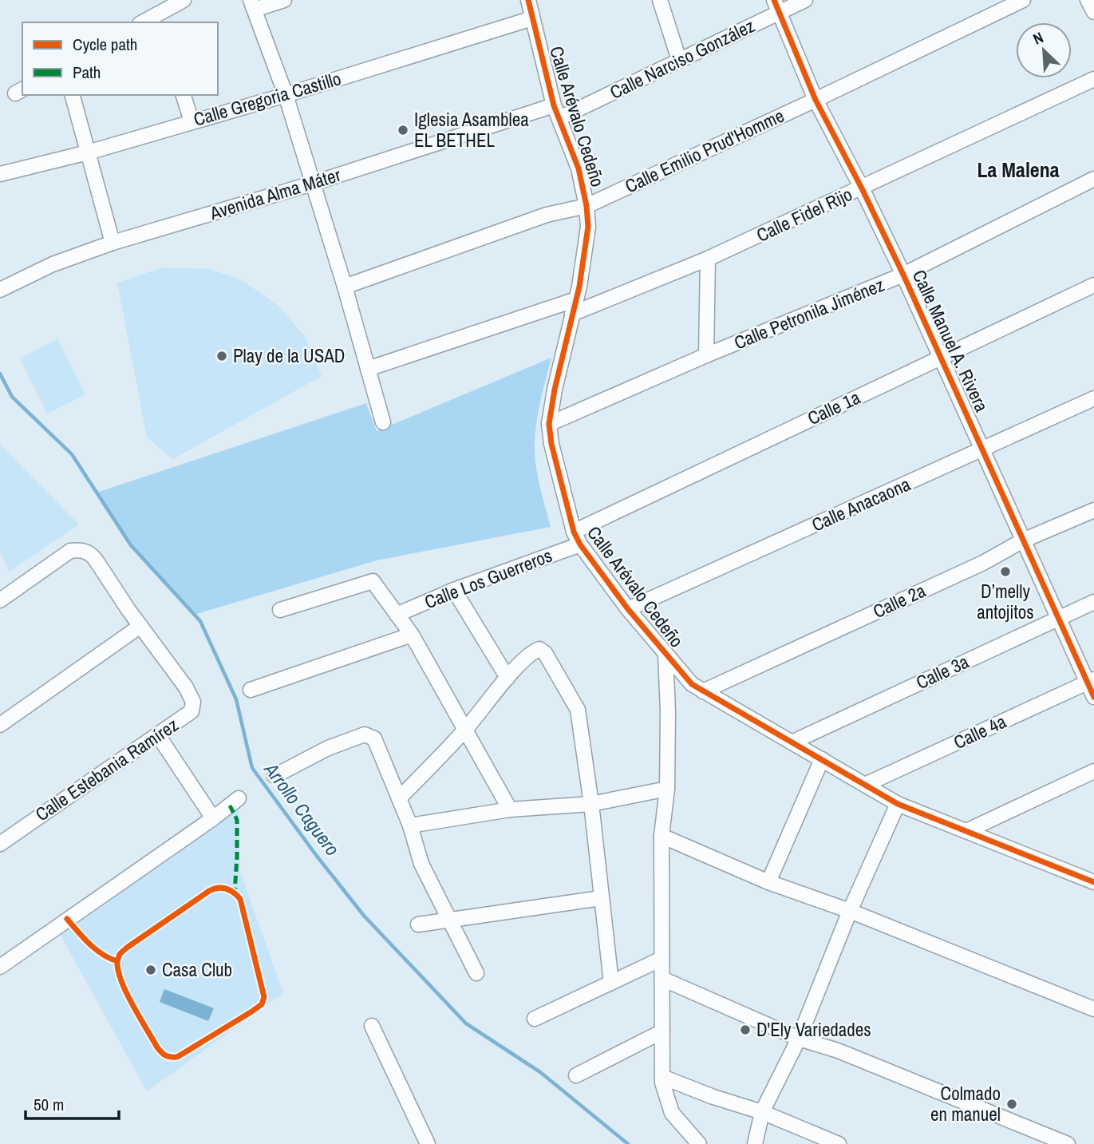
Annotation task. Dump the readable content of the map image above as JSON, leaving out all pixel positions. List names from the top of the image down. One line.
{"streets":{"street":["Calle Narciso González","Calle Gregoria Castillo","Calle Arévalo Cedeño","Calle Emilio Prud'Homme","Avenida Alma Máter","Calle Fidel Rijo","Calle Petronila Jiménez","Calle Manuel A. Rivera","Calle 1a","Calle Anacaona","Calle Los Guerreros","Calle 2a","Calle 3a","Calle 4a","Calle Estebania Ramírez"]},"crossings":[["Calle Narciso González","Calle Arévalo Cedeño"],["Calle Narciso González","Avenida Alma Máter"],["Calle Narciso González","Calle Manuel A. Rivera"],["Calle Gregoria Castillo","Calle Arévalo Cedeño"],["Calle Arévalo Cedeño","Calle Emilio Prud'Homme"],["Calle Arévalo Cedeño","Avenida Alma Máter"],["Calle Arévalo Cedeño","Calle Fidel Rijo"],["Calle Arévalo Cedeño","Calle Petronila Jiménez"],["Calle Arévalo Cedeño","Calle 1a"],["Calle Arévalo Cedeño","Calle Anacaona"],["Calle Arévalo Cedeño","Calle Los Guerreros"],["Calle Arévalo Cedeño","Calle 2a"],["Calle Arévalo Cedeño","Calle 3a"],["Calle Arévalo Cedeño","Calle 4a"],["Calle Emilio Prud'Homme","Calle Manuel A. Rivera"],["Calle Fidel Rijo","Calle Manuel A. Rivera"],["Calle Petronila Jiménez","Calle Manuel A. Rivera"],["Calle Manuel A. Rivera","Calle 1a"],["Calle Manuel A. Rivera","Calle Anacaona"],["Calle Manuel A. Rivera","Calle 2a"],["Calle Manuel A. Rivera","Calle 3a"],["Calle Manuel A. Rivera","Calle 4a"],["Calle 1a","Calle Los Guerreros"]],"districts":["La Malena"],"water":["Arrollo Caguero"],"places":["Iglesia Asamblea EL BETHEL","Play de la USAD","D’melly antojitos","Casa Club","D'Ely Variedades","Colmado en manuel"],"legend":["Cycle path","Path"],"scale_bar":"50 m","north":"top left"}
